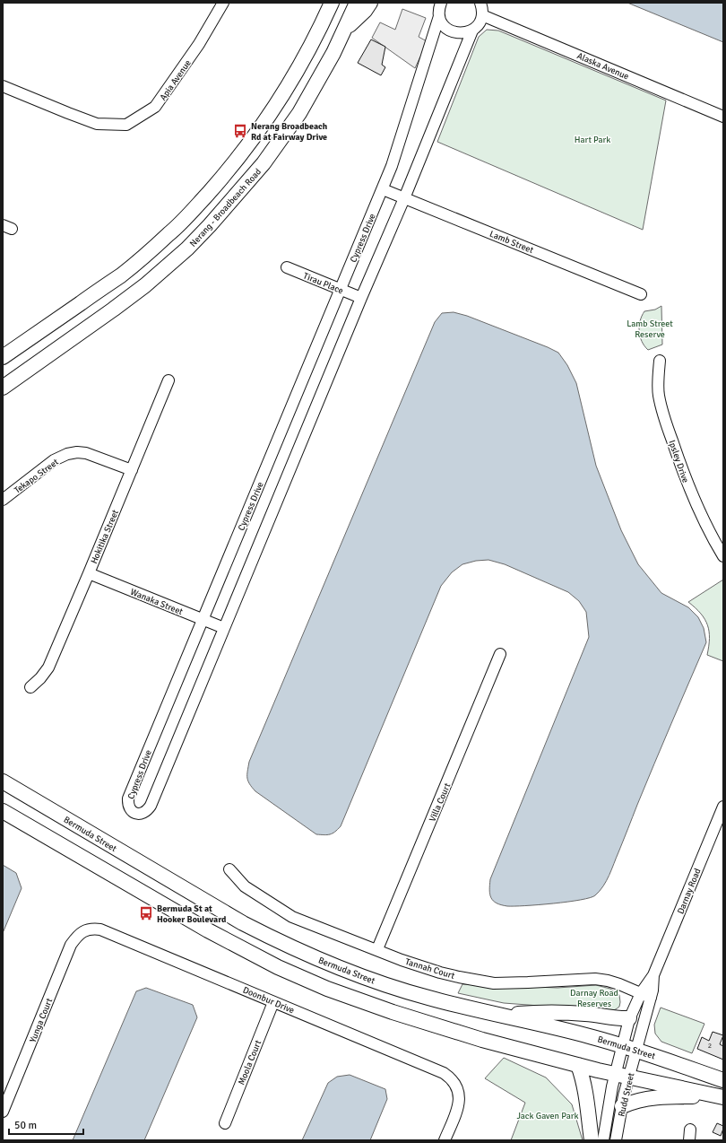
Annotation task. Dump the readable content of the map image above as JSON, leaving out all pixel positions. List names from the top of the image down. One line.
{"streets":{"main road":["Nerang - Broadbeach Road","Bermuda Street"],"street":["Alaska Avenue","Apia Avenue","Cypress Drive","Lamb Street","Tirau Place","Ipsley Drive","Tekapo Street","Hokitika Street","Wanaka Street","Villa Court","Darnay Road","Tannah Court","Doonbur Drive","Yunga Court","Moola Court","Rudd Street"]},"crossings":[["Alaska Avenue","Cypress Drive"],["Cypress Drive","Lamb Street"],["Cypress Drive","Tirau Place"],["Cypress Drive","Wanaka Street"],["Tekapo Street","Hokitika Street"],["Hokitika Street","Wanaka Street"],["Villa Court","Tannah Court"],["Bermuda Street","Darnay Road"],["Bermuda Street","Rudd Street"],["Darnay Road","Tannah Court"],["Darnay Road","Rudd Street"],["Doonbur Drive","Yunga Court"],["Doonbur Drive","Moola Court"]],"parks":["Hart Park","Lamb Street Reserve","Darnay Road Reserves","Jack Gaven Park"],"places":{"bus stop":["Nerang Broadbeach Rd at Fairway Drive","Bermuda St at Hooker Boulevard"]},"house_numbers":["2"],"scale_bar":"50 m"}
